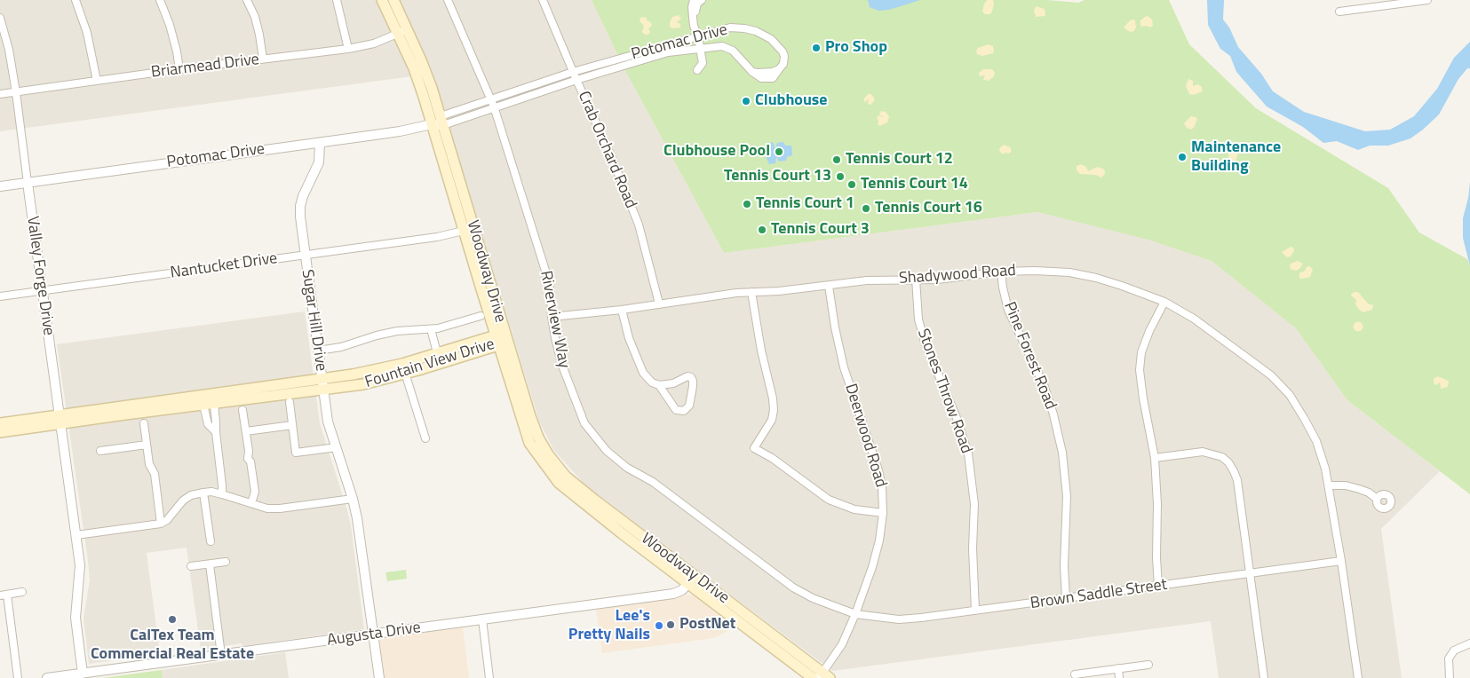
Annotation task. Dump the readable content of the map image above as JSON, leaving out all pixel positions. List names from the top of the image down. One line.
{"streets":{"main road":["Woodway Drive","Fountain View Drive"],"street":["Potomac Drive","Briarmead Drive","Crab Orchard Road","Nantucket Drive","Shadywood Road","Valley Forge Drive","Riverview Way","Sugar Hill Drive","Pine Forest Road","Stones Throw Road","Deerwood Road","Brown Saddle Street","Augusta Drive"]},"crossings":[["Potomac Drive","Crab Orchard Road"],["Potomac Drive","Woodway Drive"],["Potomac Drive","Valley Forge Drive"],["Potomac Drive","Riverview Way"],["Potomac Drive","Sugar Hill Drive"],["Briarmead Drive","Woodway Drive"],["Briarmead Drive","Valley Forge Drive"],["Crab Orchard Road","Shadywood Road"],["Nantucket Drive","Woodway Drive"],["Nantucket Drive","Valley Forge Drive"],["Nantucket Drive","Sugar Hill Drive"],["Woodway Drive","Fountain View Drive"],["Woodway Drive","Deerwood Road"],["Woodway Drive","Augusta Drive"],["Shadywood Road","Riverview Way"],["Shadywood Road","Pine Forest Road"],["Shadywood Road","Stones Throw Road"],["Shadywood Road","Deerwood Road"],["Shadywood Road","Brown Saddle Street"],["Valley Forge Drive","Fountain View Drive"],["Valley Forge Drive","Augusta Drive"],["Riverview Way","Deerwood Road"],["Riverview Way","Brown Saddle Street"],["Sugar Hill Drive","Fountain View Drive"],["Sugar Hill Drive","Augusta Drive"],["Pine Forest Road","Brown Saddle Street"],["Stones Throw Road","Brown Saddle Street"],["Deerwood Road","Brown Saddle Street"]],"places":["Pro Shop","Clubhouse","Clubhouse Pool","Maintenance Building","Tennis Court 12","Tennis Court 13","Tennis Court 14","Tennis Court 1","Tennis Court 16","Tennis Court 3","CalTex Team Commercial Real Estate","PostNet","Lee's Pretty Nails"]}
